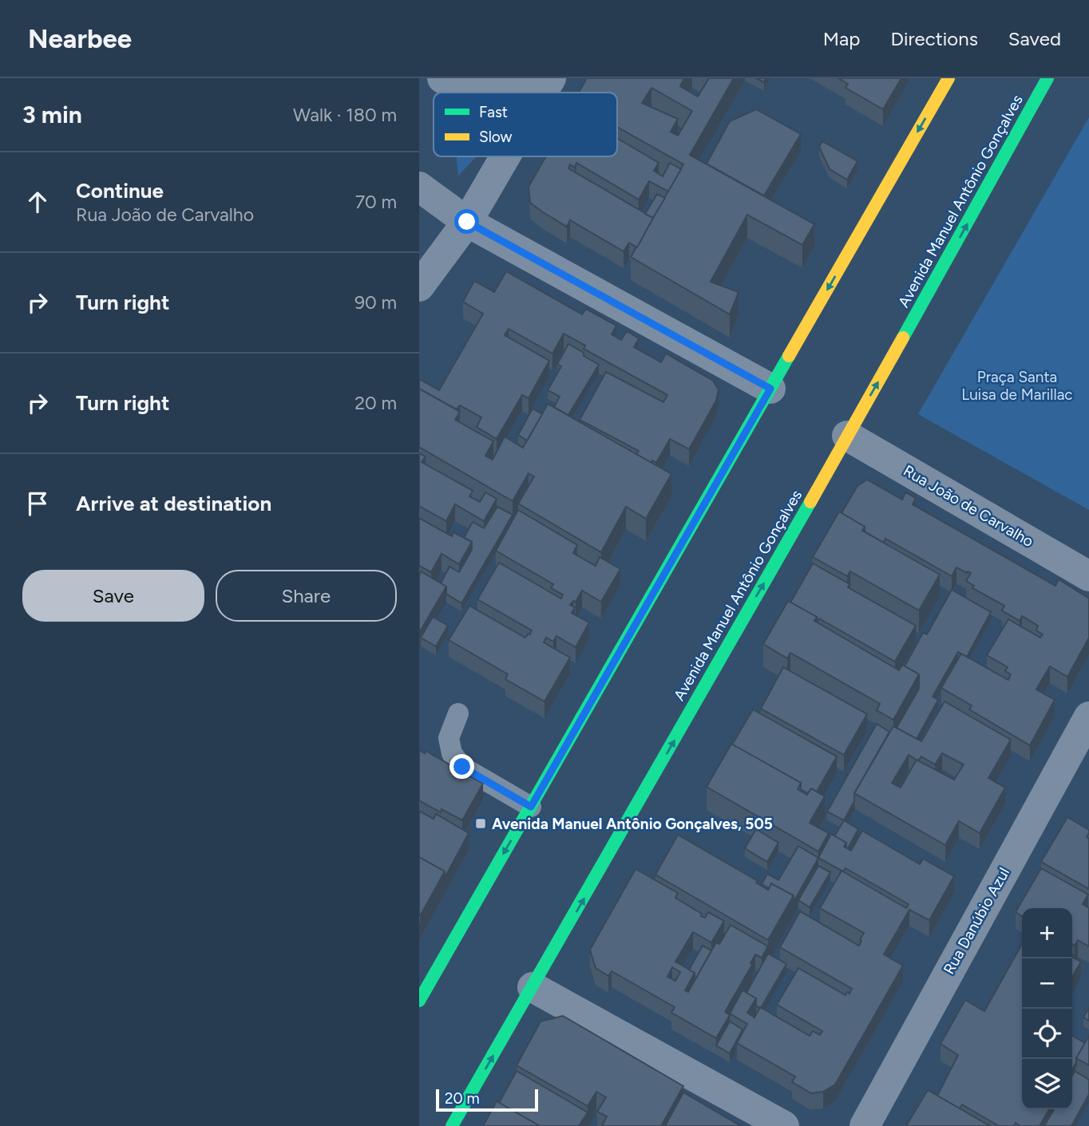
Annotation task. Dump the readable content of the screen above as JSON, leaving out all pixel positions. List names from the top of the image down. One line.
{"streets":{"main road":["Avenida Manuel Antônio Gonçalves"],"street":["Rua João de Carvalho","Rua Danúbio Azul"]},"crossings":[["Avenida Manuel Antônio Gonçalves","Rua João de Carvalho"]],"parks":["Praça Santa Luisa de Marillac"],"places":{"transit":["Avenida Manuel Antônio Gonçalves, 505"]},"legend":["Fast","Slow"],"scale_bar":"20 m","page":{"header":"Nearbee","nav":["Map","Directions","Saved"],"heading":["3 min","Walk · 180 m"],"list":[["Continue","Rua João de Carvalho","70 m"],["Turn right","90 m"],["Turn right","20 m"],"Arrive at destination"],"buttons":["Save","Share"],"map_buttons":["+","−"],"scale":"20 m"}}
